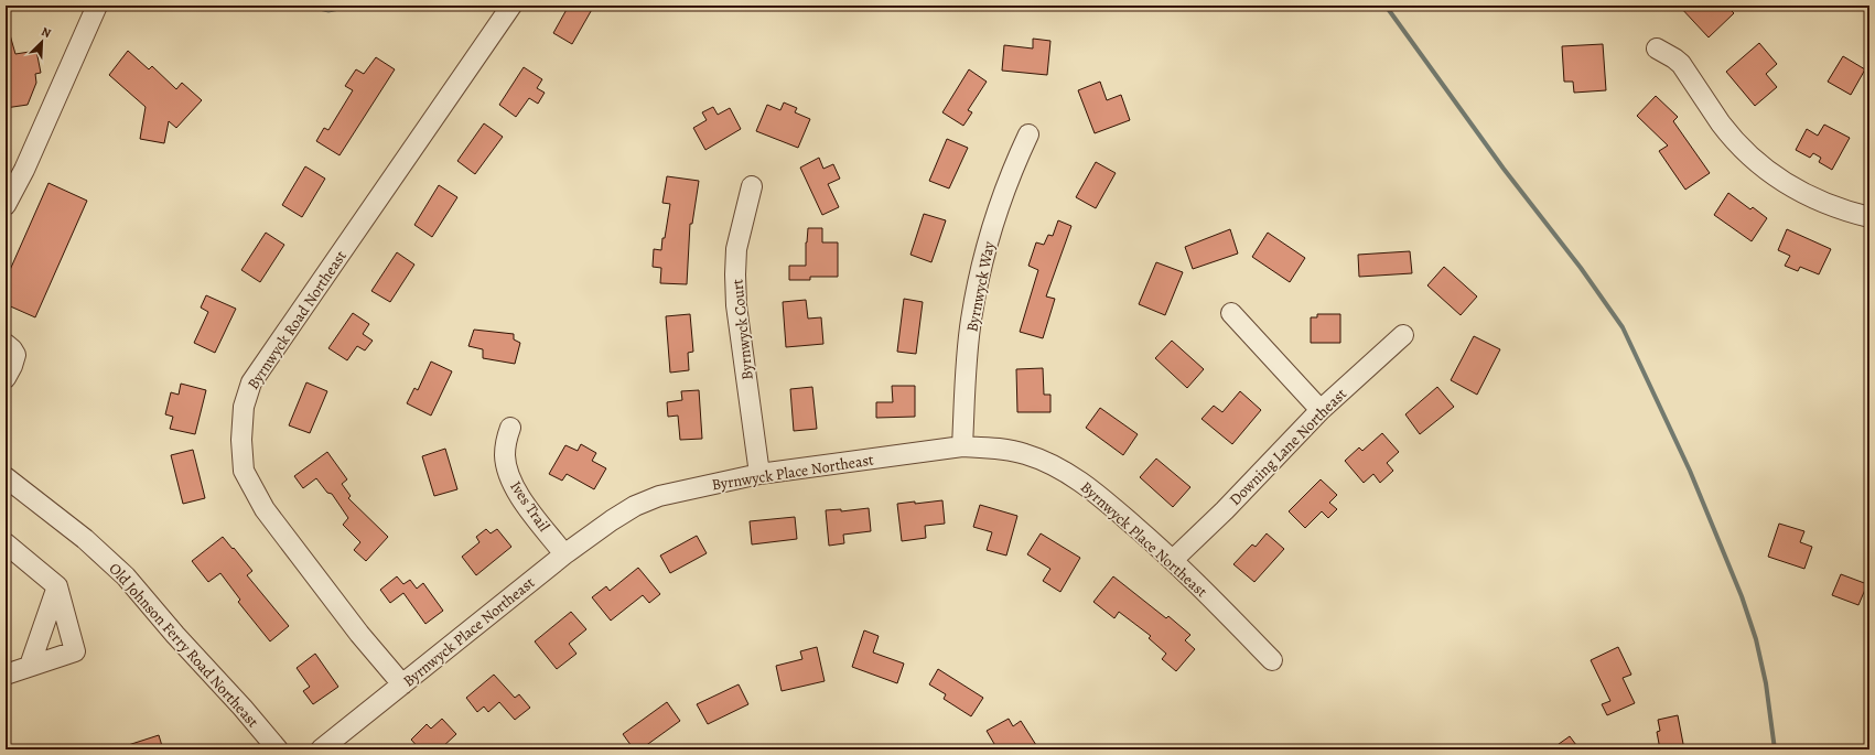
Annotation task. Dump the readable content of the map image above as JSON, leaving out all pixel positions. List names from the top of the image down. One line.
{"streets":{"street":["Byrnwyck Way","Byrnwyck Road Northeast","Byrnwyck Court","Downing Lane Northeast","Byrnwyck Place Northeast","Ives Trail","Old Johnson Ferry Road Northeast"]},"crossings":[["Byrnwyck Way","Byrnwyck Place Northeast"],["Byrnwyck Road Northeast","Byrnwyck Place Northeast"],["Byrnwyck Court","Byrnwyck Place Northeast"],["Downing Lane Northeast","Byrnwyck Place Northeast"],["Byrnwyck Place Northeast","Ives Trail"]],"north":"top right"}
